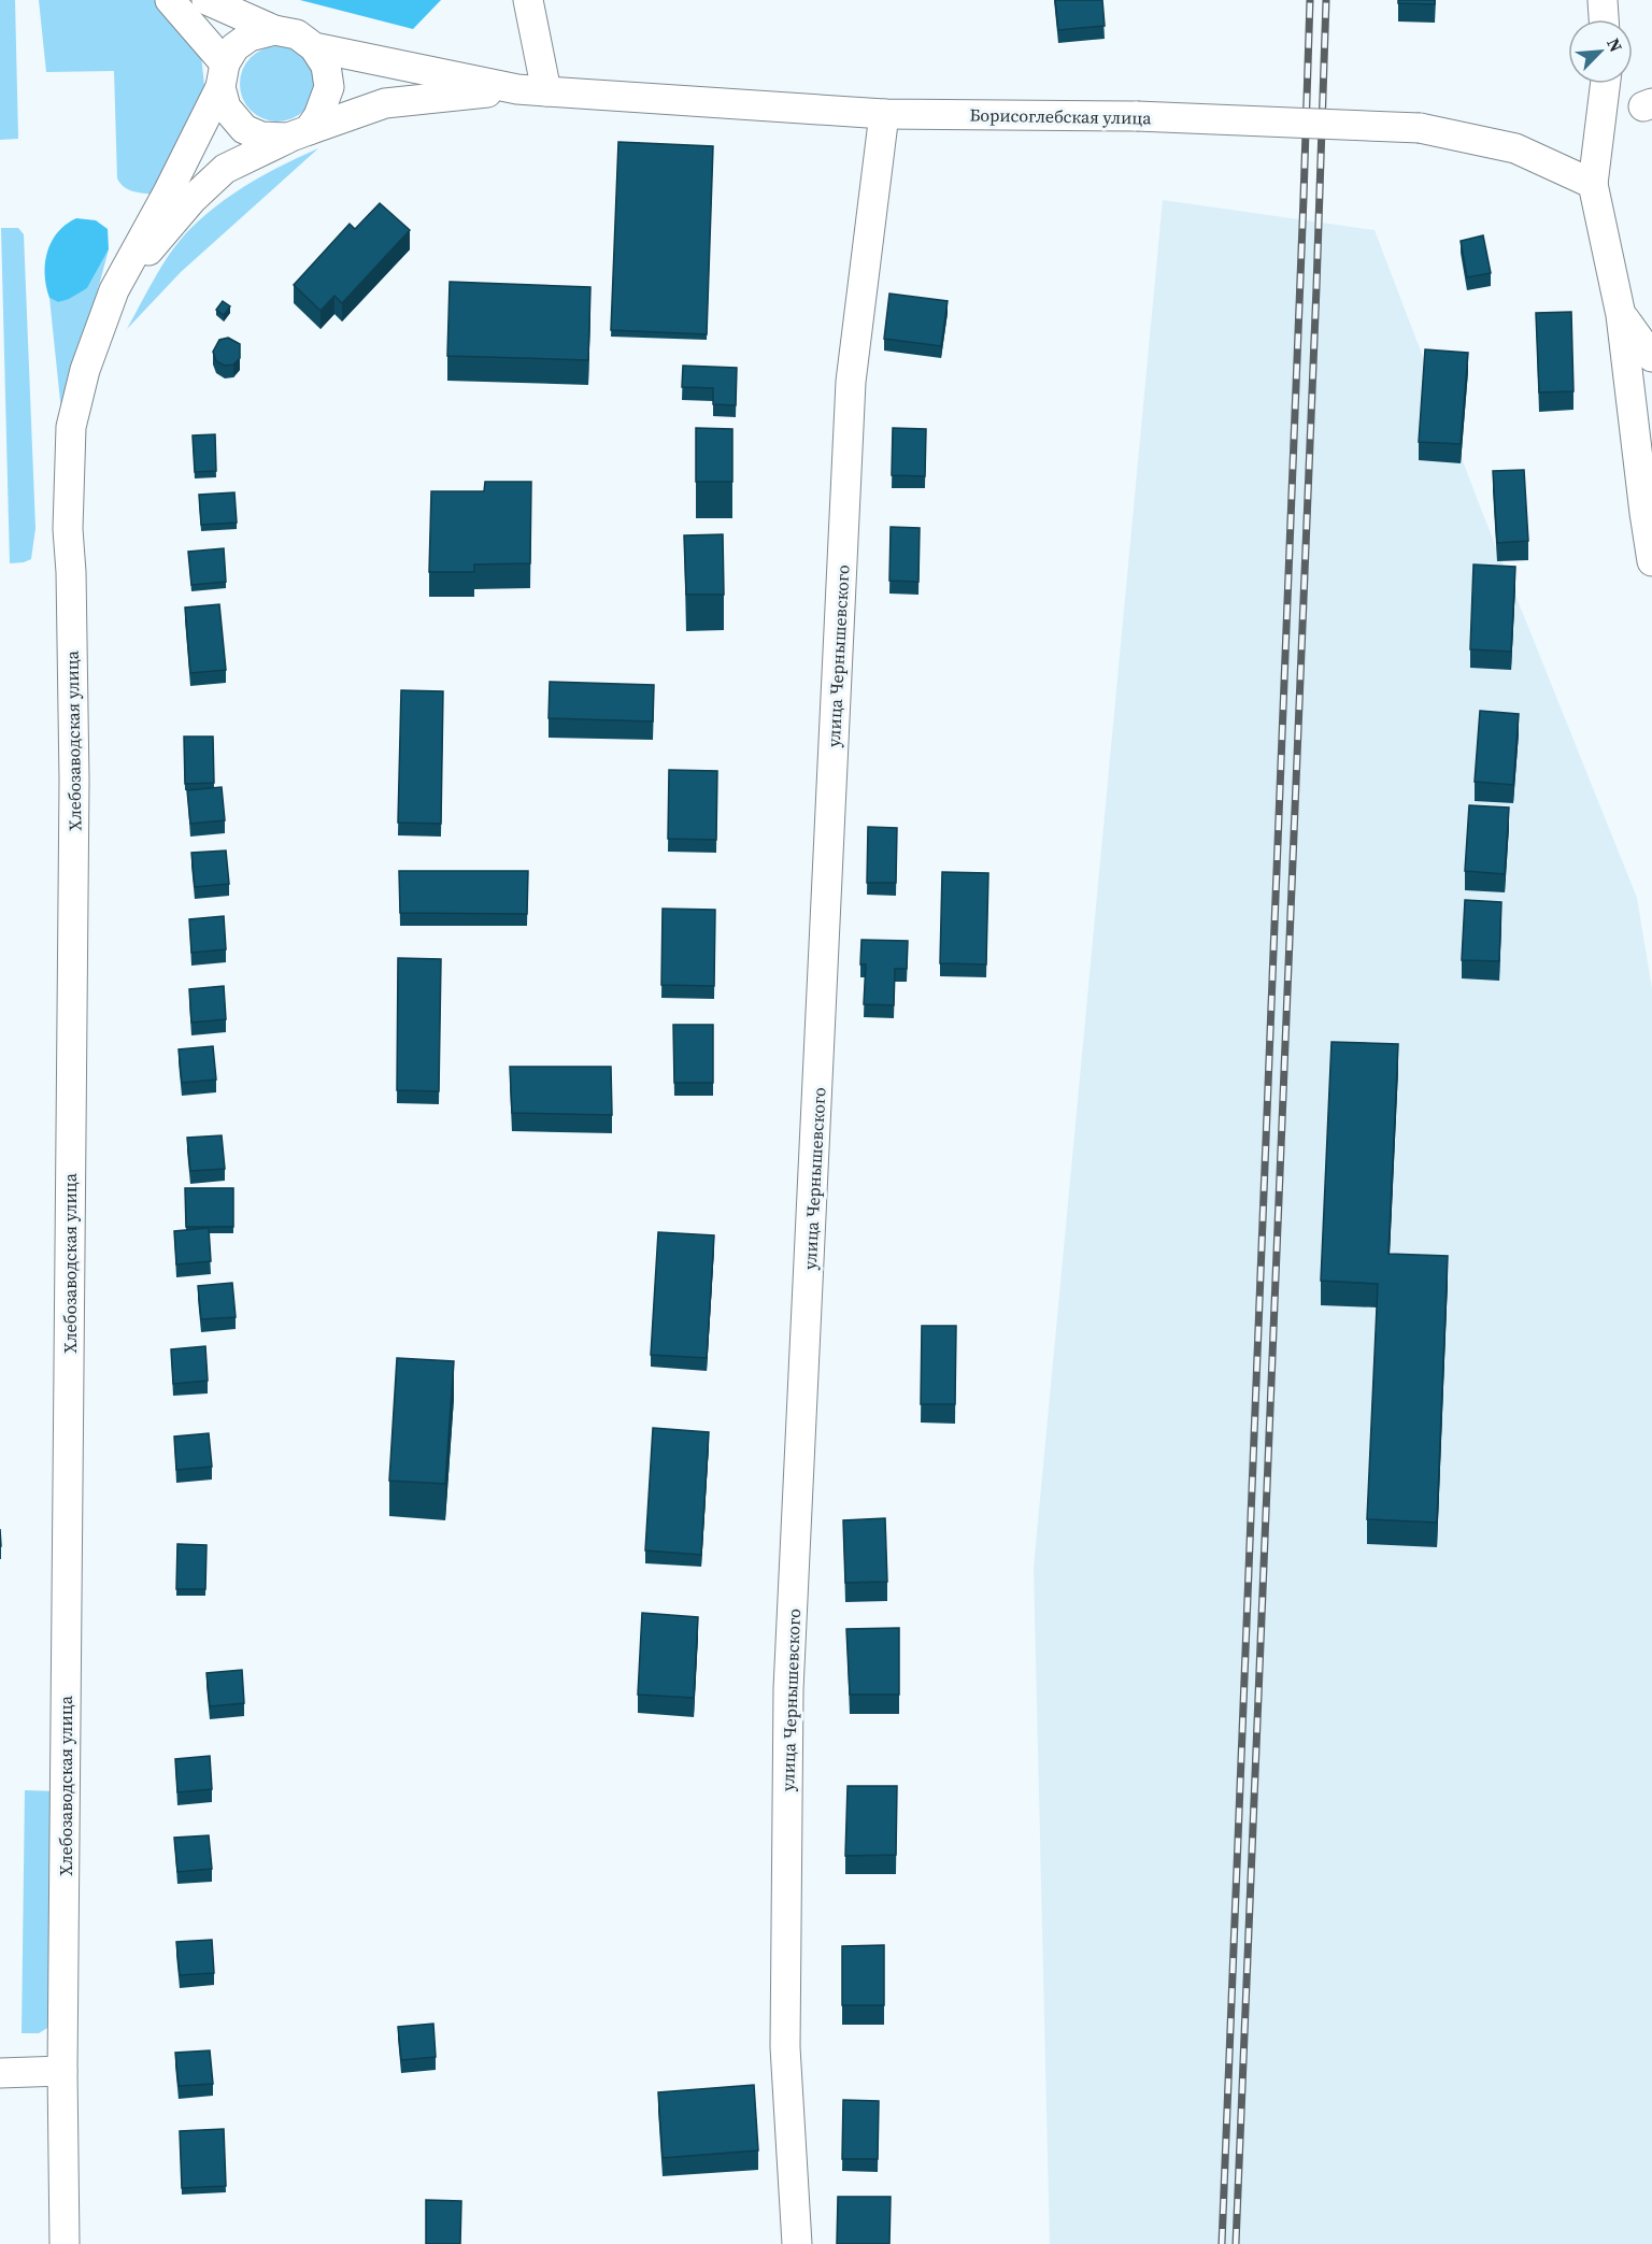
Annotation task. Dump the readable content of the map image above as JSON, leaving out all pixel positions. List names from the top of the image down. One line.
{"streets":{"street":["Борисоглебская улица","улица Чернышевского","Хлебозаводская улица"]},"crossings":[["Борисоглебская улица","улица Чернышевского"]],"north":"top right"}
